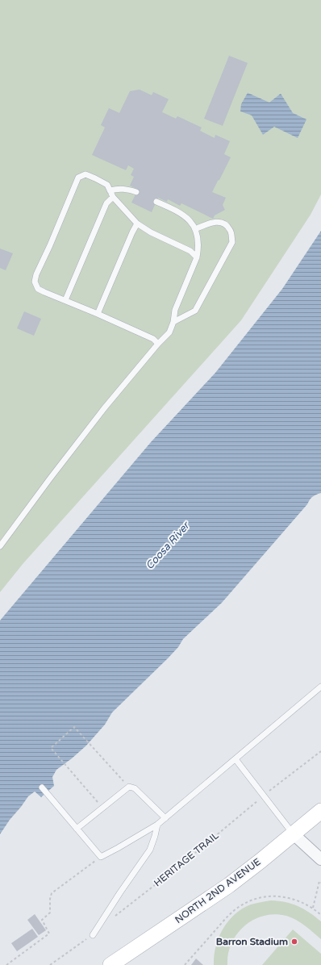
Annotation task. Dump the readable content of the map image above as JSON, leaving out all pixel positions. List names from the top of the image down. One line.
{"streets":{"main road":["NORTH 2ND AVENUE"],"path":["HERITAGE TRAIL"]},"water":["Coosa River"],"places":["Barron Stadium"]}
